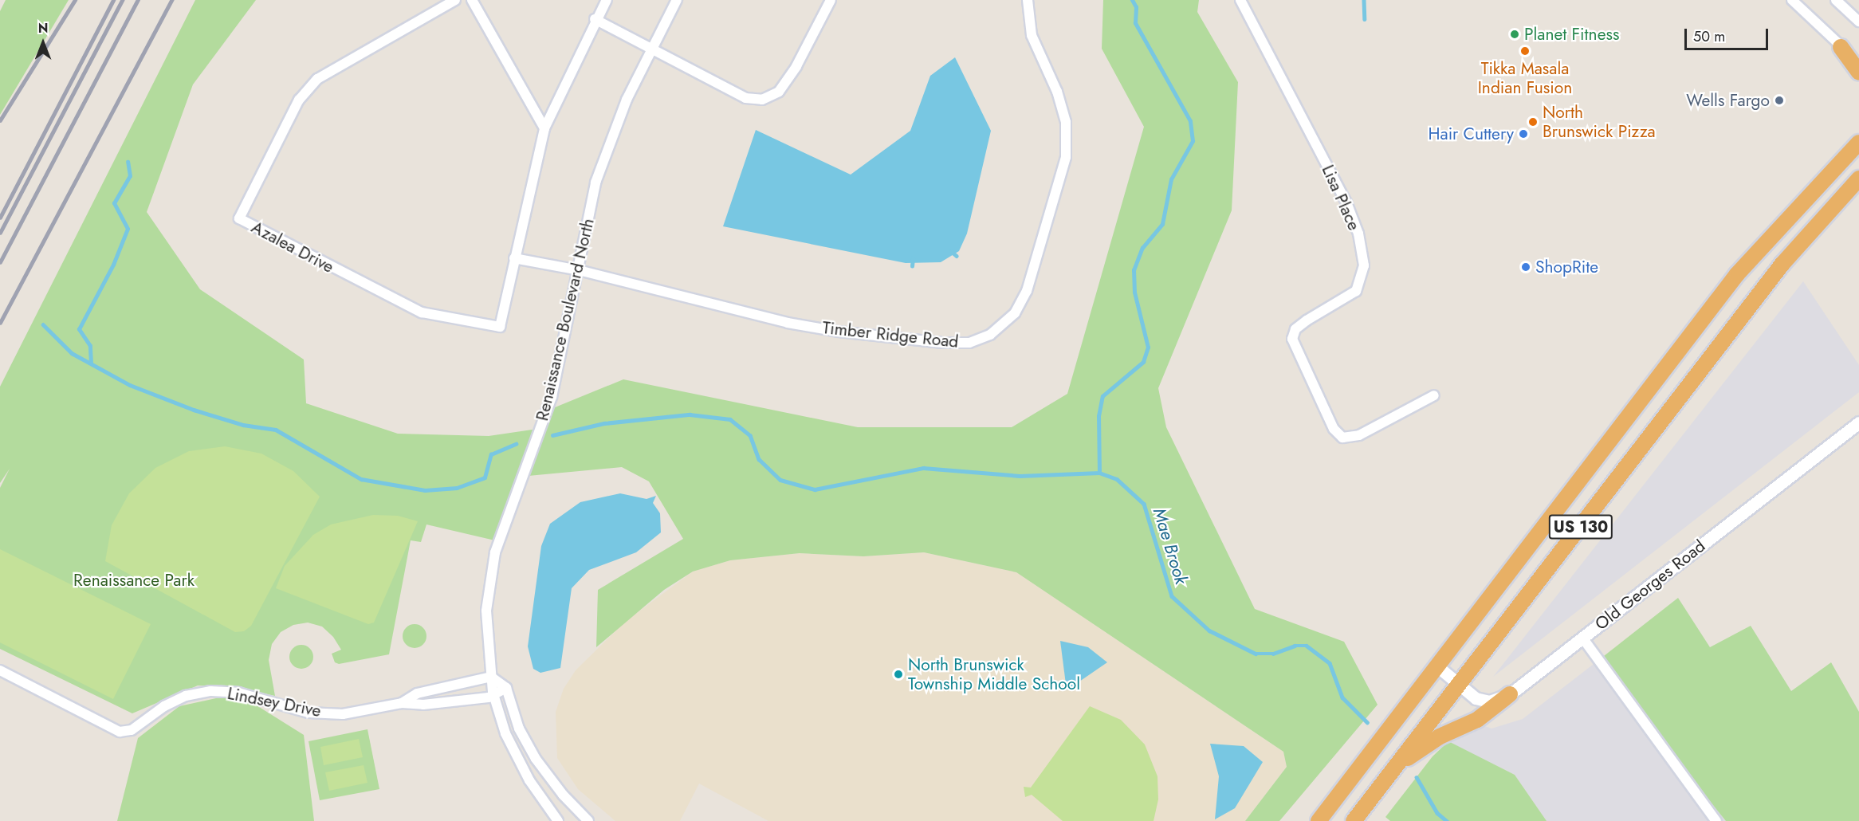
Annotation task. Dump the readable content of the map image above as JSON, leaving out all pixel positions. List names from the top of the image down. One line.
{"streets":{"highway":["US 130"],"street":["Lisa Place","Azalea Drive","Renaissance Boulevard North","Timber Ridge Road","Old Georges Road","Lindsey Drive"]},"crossings":[["Renaissance Boulevard North","Timber Ridge Road"],["Renaissance Boulevard North","Lindsey Drive"],["US 130","Old Georges Road"]],"water":["Mae Brook"],"parks":["Renaissance Park"],"places":["Planet Fitness","Tikka Masala Indian Fusion","Wells Fargo","North Brunswick Pizza","Hair Cuttery","ShopRite","North Brunswick Township Middle School"],"scale_bar":"50 m","north":"top"}
